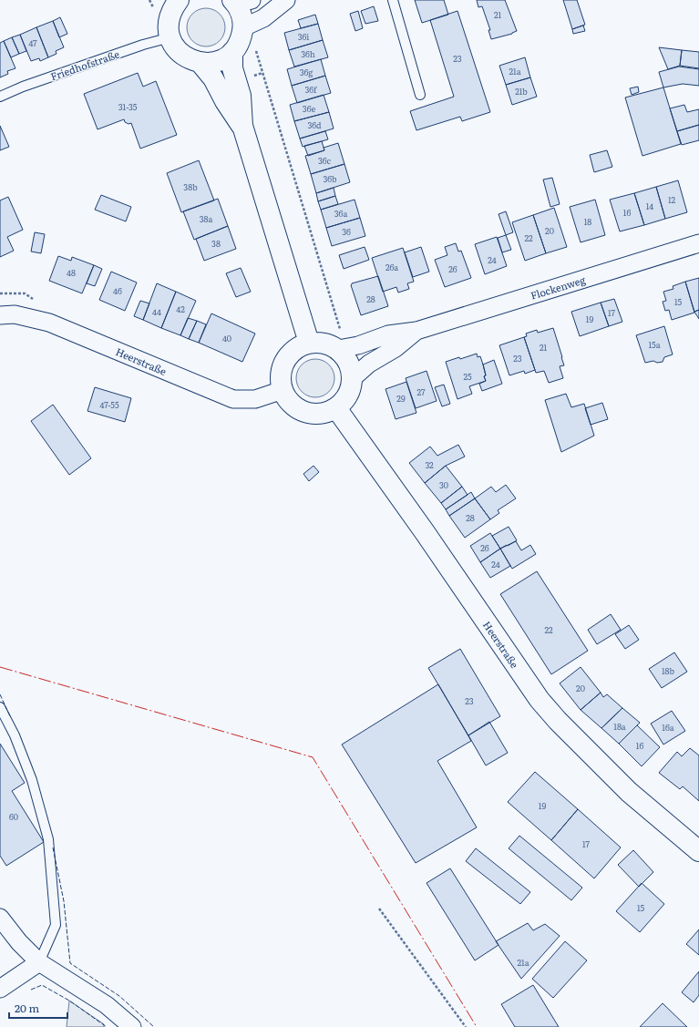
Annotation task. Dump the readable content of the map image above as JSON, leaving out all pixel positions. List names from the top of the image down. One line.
{"streets":{"street":["Flockenweg","Heerstraße"],"lane":["Friedhofstraße"]},"crossings":[["Flockenweg","Heerstraße"]],"house_numbers":["21","36i","47","36h","23","21a","36g","36f","21b","31-35","36e","36d","36c","36b","38b","12","14","16","36a","38a","18","20","36","22","38","24","26a","26","48","46","28","15","42","44","17","19","40","15a","21","23","25","27","29","47-55","32","30","28","26","24","22","18b","20","23","18a","16a","16","19","60","17","15","21a"],"scale_bar":"20 m"}
